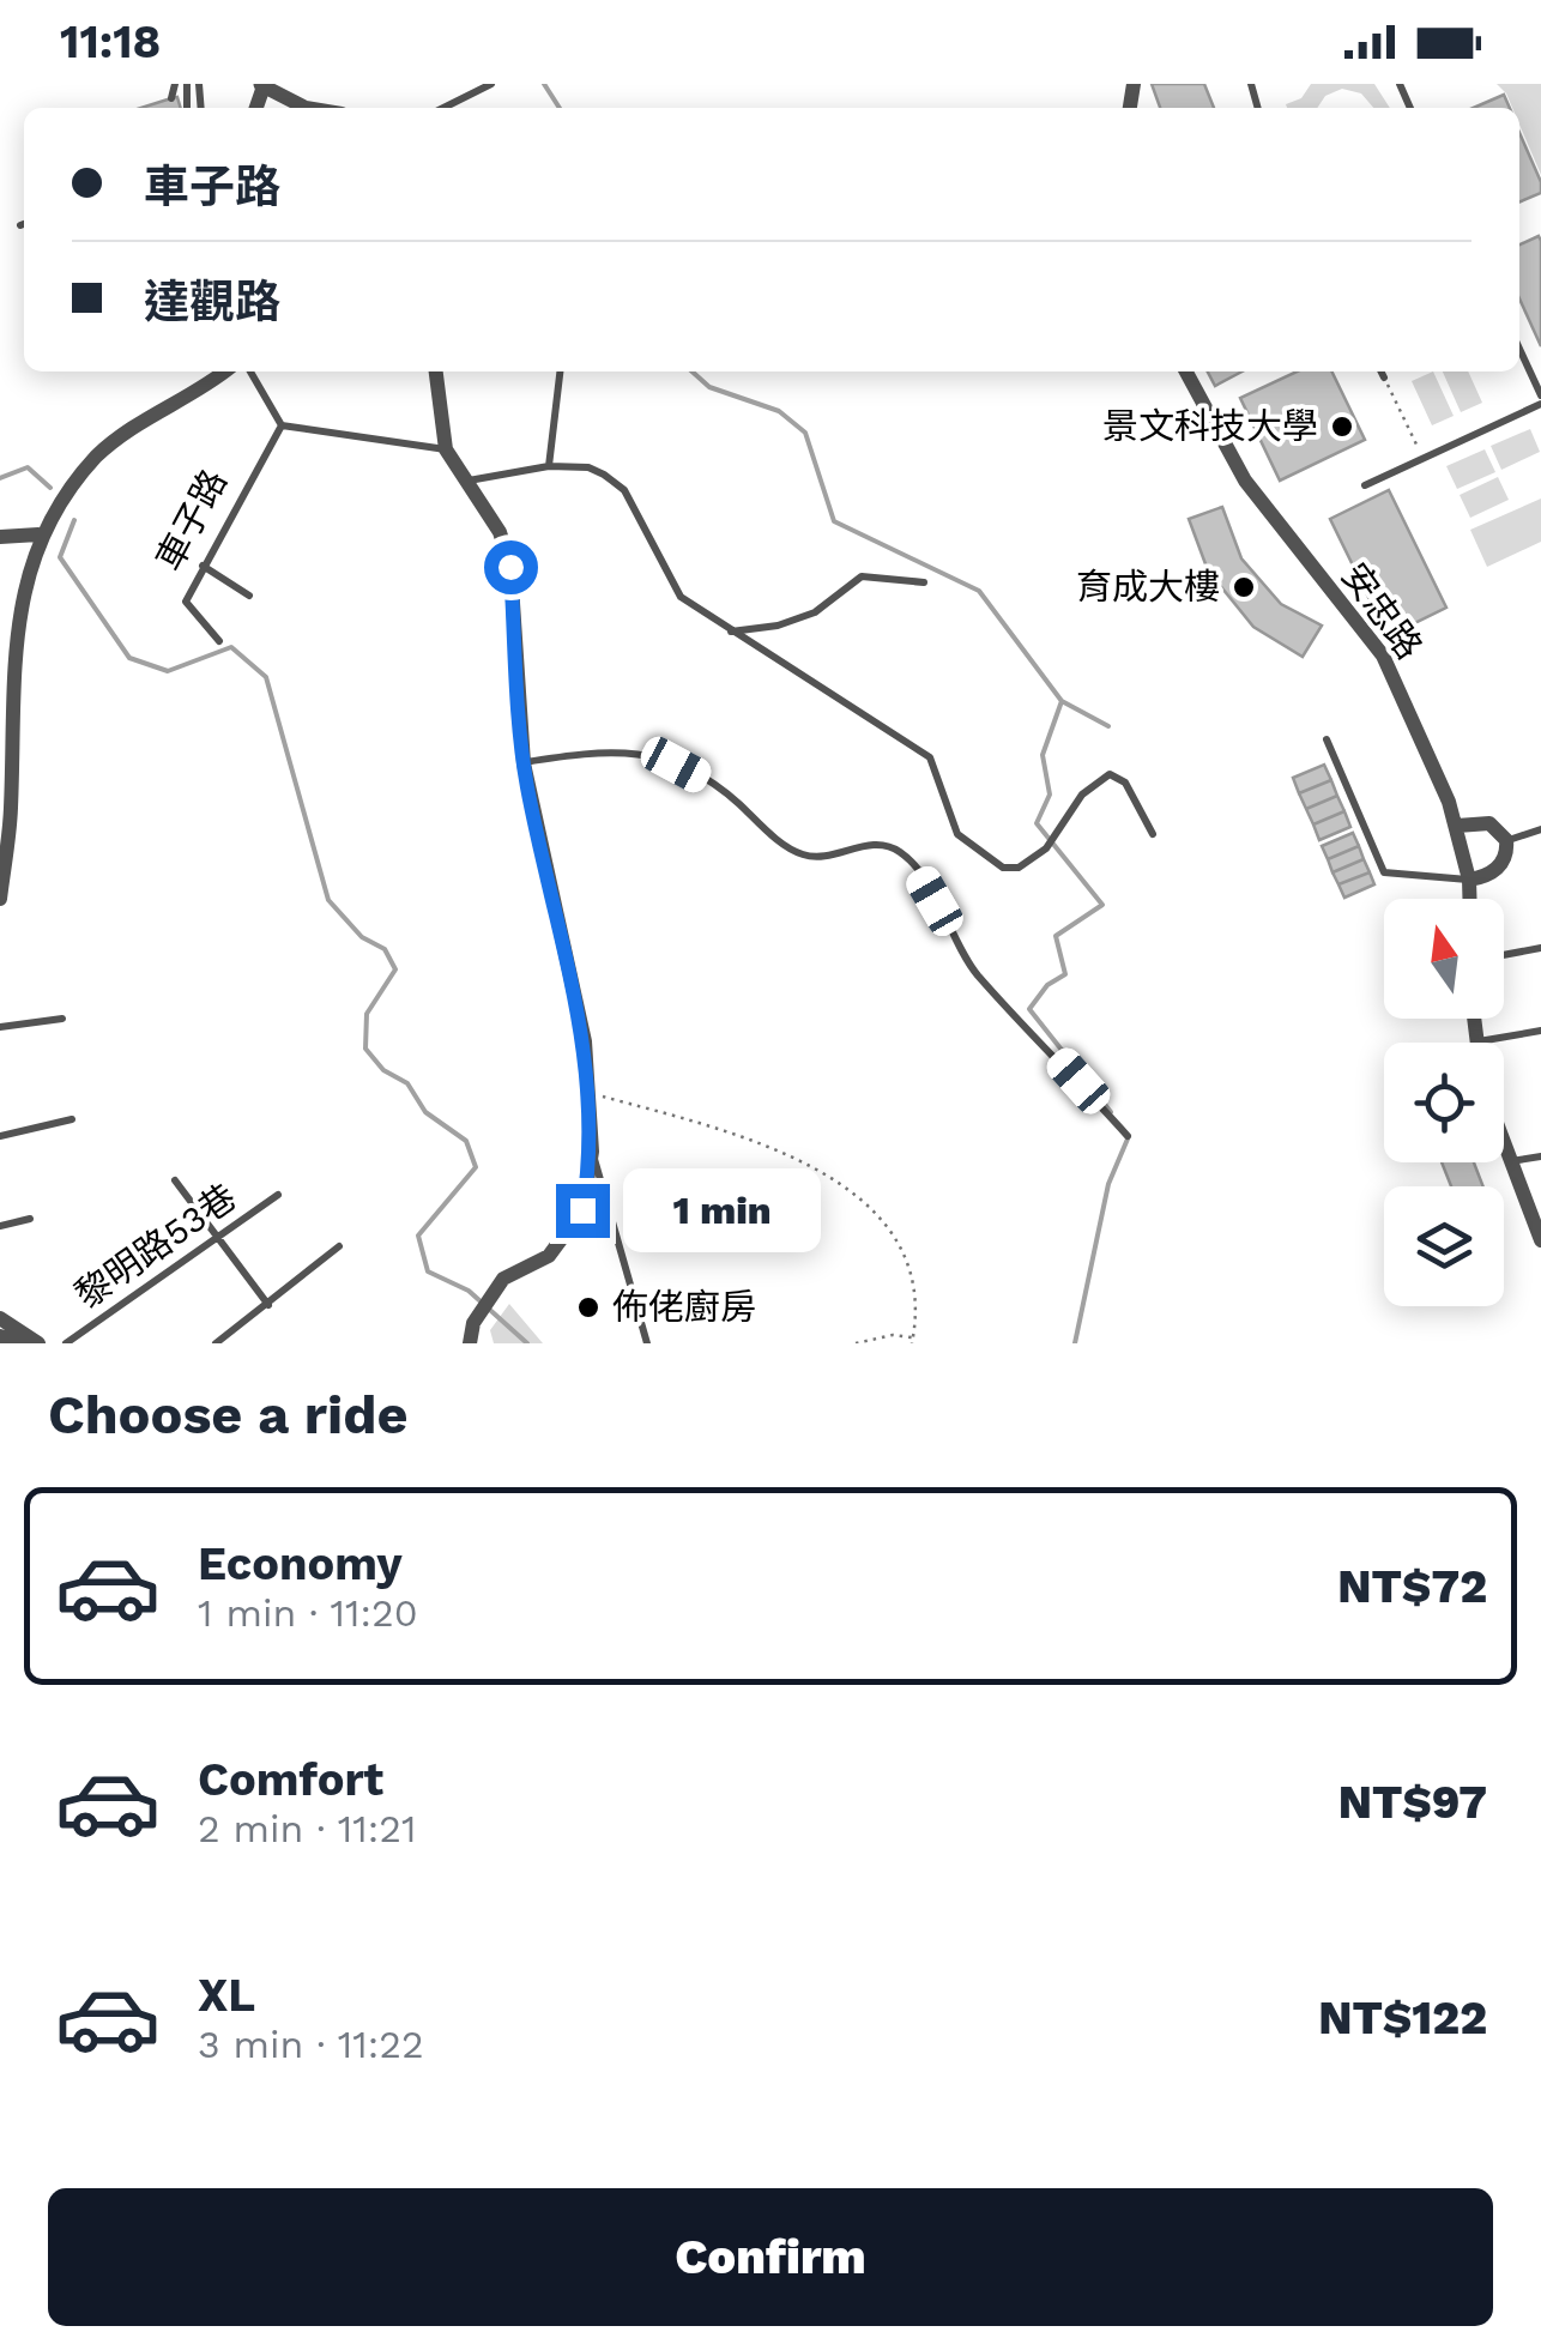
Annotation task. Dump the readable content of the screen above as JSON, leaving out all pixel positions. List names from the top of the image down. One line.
{"streets":{"street":["安忠路"],"lane":["車子路","黎明路53巷"]},"places":["景文科技大學","育成大樓","佈佬廚房"],"north":"top","page":{"status":"11:18","banner":["車子路","達觀路"],"bubble":"1 min","heading":"Choose a ride","list":[{"name":"Economy","note":"1 min · 11:20","value":"NT$72"},{"name":"Comfort","note":"2 min · 11:21","value":"NT$97"},{"name":"XL","note":"3 min · 11:22","value":"NT$122"}],"buttons":"Confirm"}}
